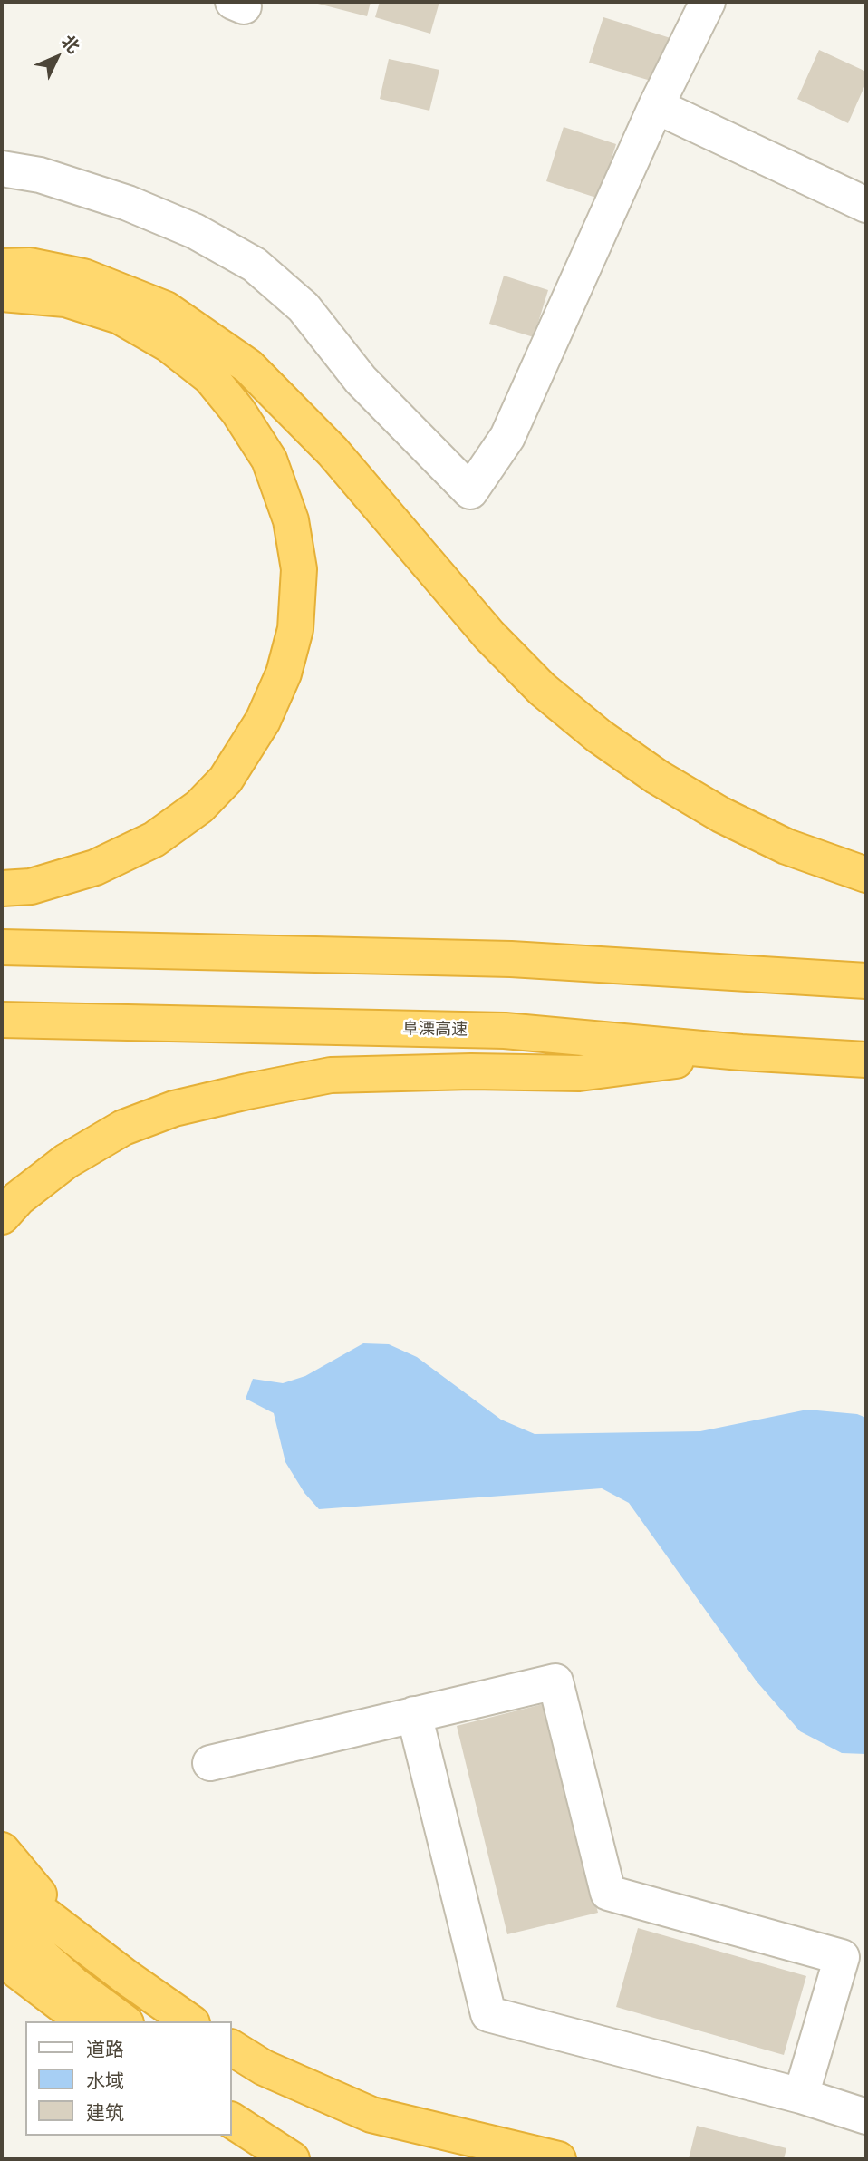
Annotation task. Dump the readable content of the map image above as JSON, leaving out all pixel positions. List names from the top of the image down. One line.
{"streets":{"highway":["阜溧高速"]},"legend":["道路","水域","建筑"],"north":"top right"}
